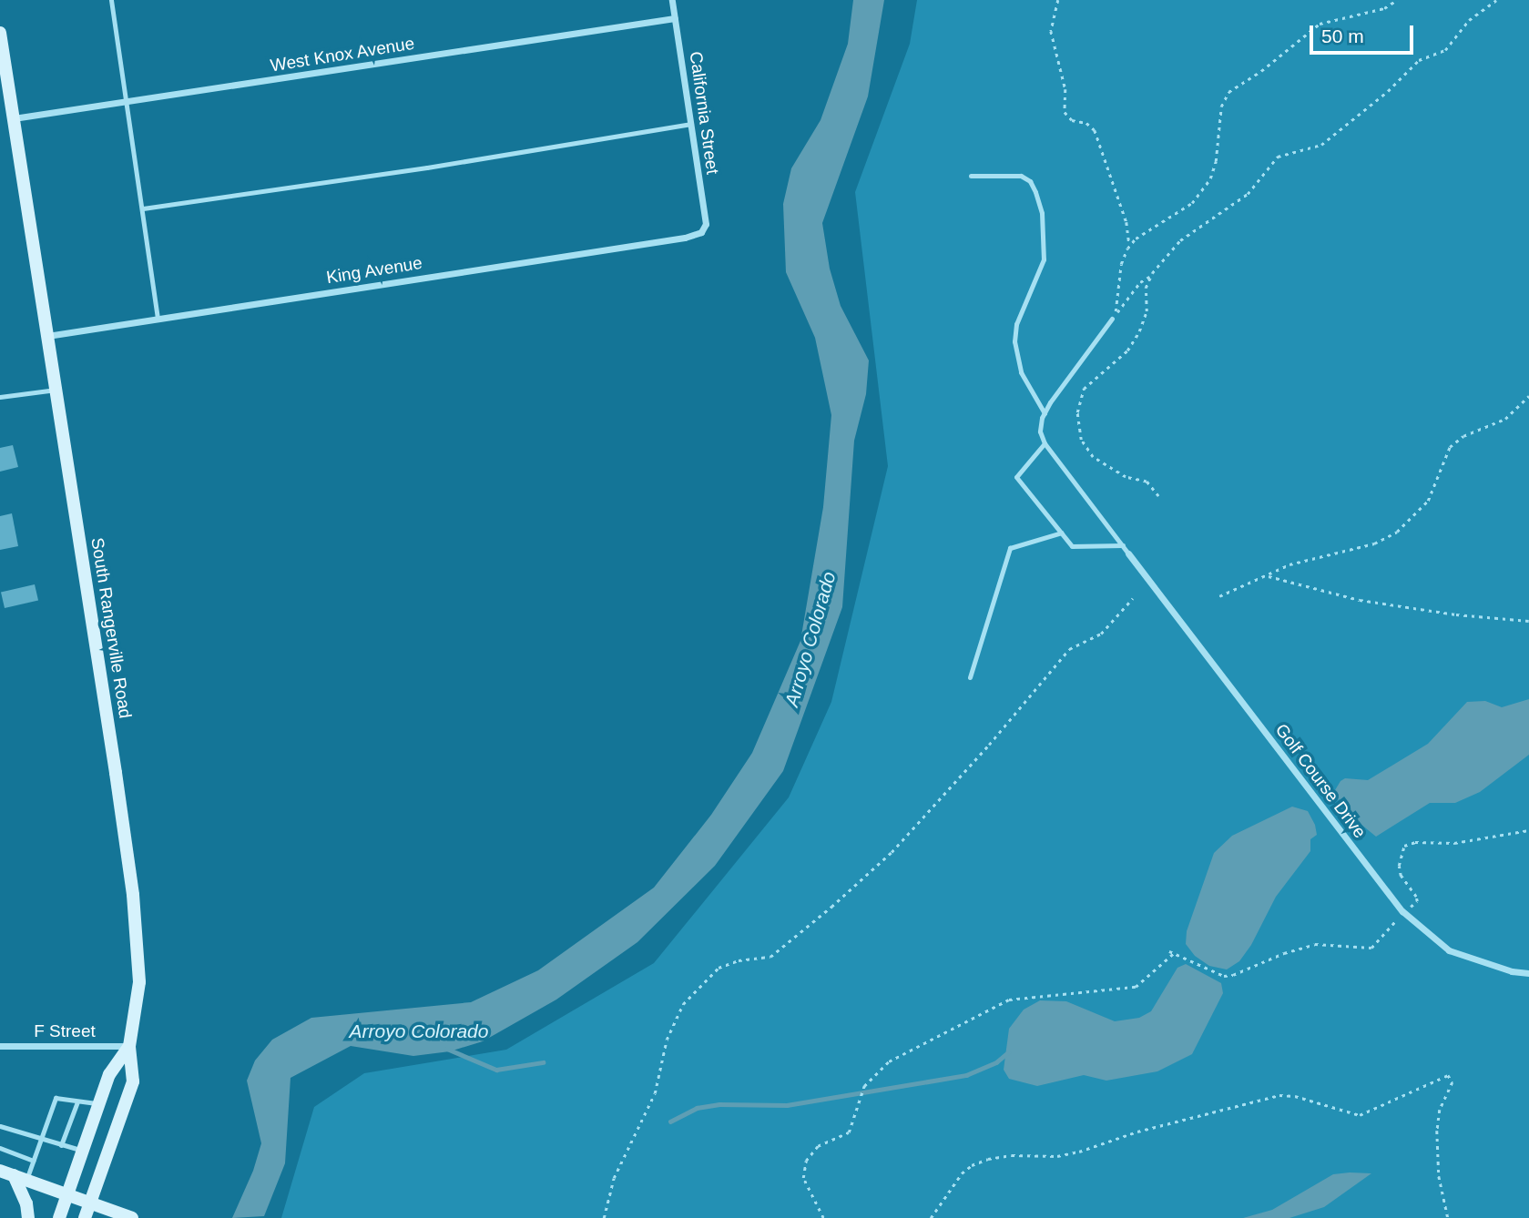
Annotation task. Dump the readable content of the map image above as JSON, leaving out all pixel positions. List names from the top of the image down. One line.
{"streets":{"main road":["South Rangerville Road"],"street":["West Knox Avenue","California Street","King Avenue","Golf Course Drive","F Street"]},"crossings":[["West Knox Avenue","California Street"],["West Knox Avenue","South Rangerville Road"],["California Street","King Avenue"],["King Avenue","South Rangerville Road"],["South Rangerville Road","F Street"]],"water":["Arroyo Colorado"],"scale_bar":"50 m"}
